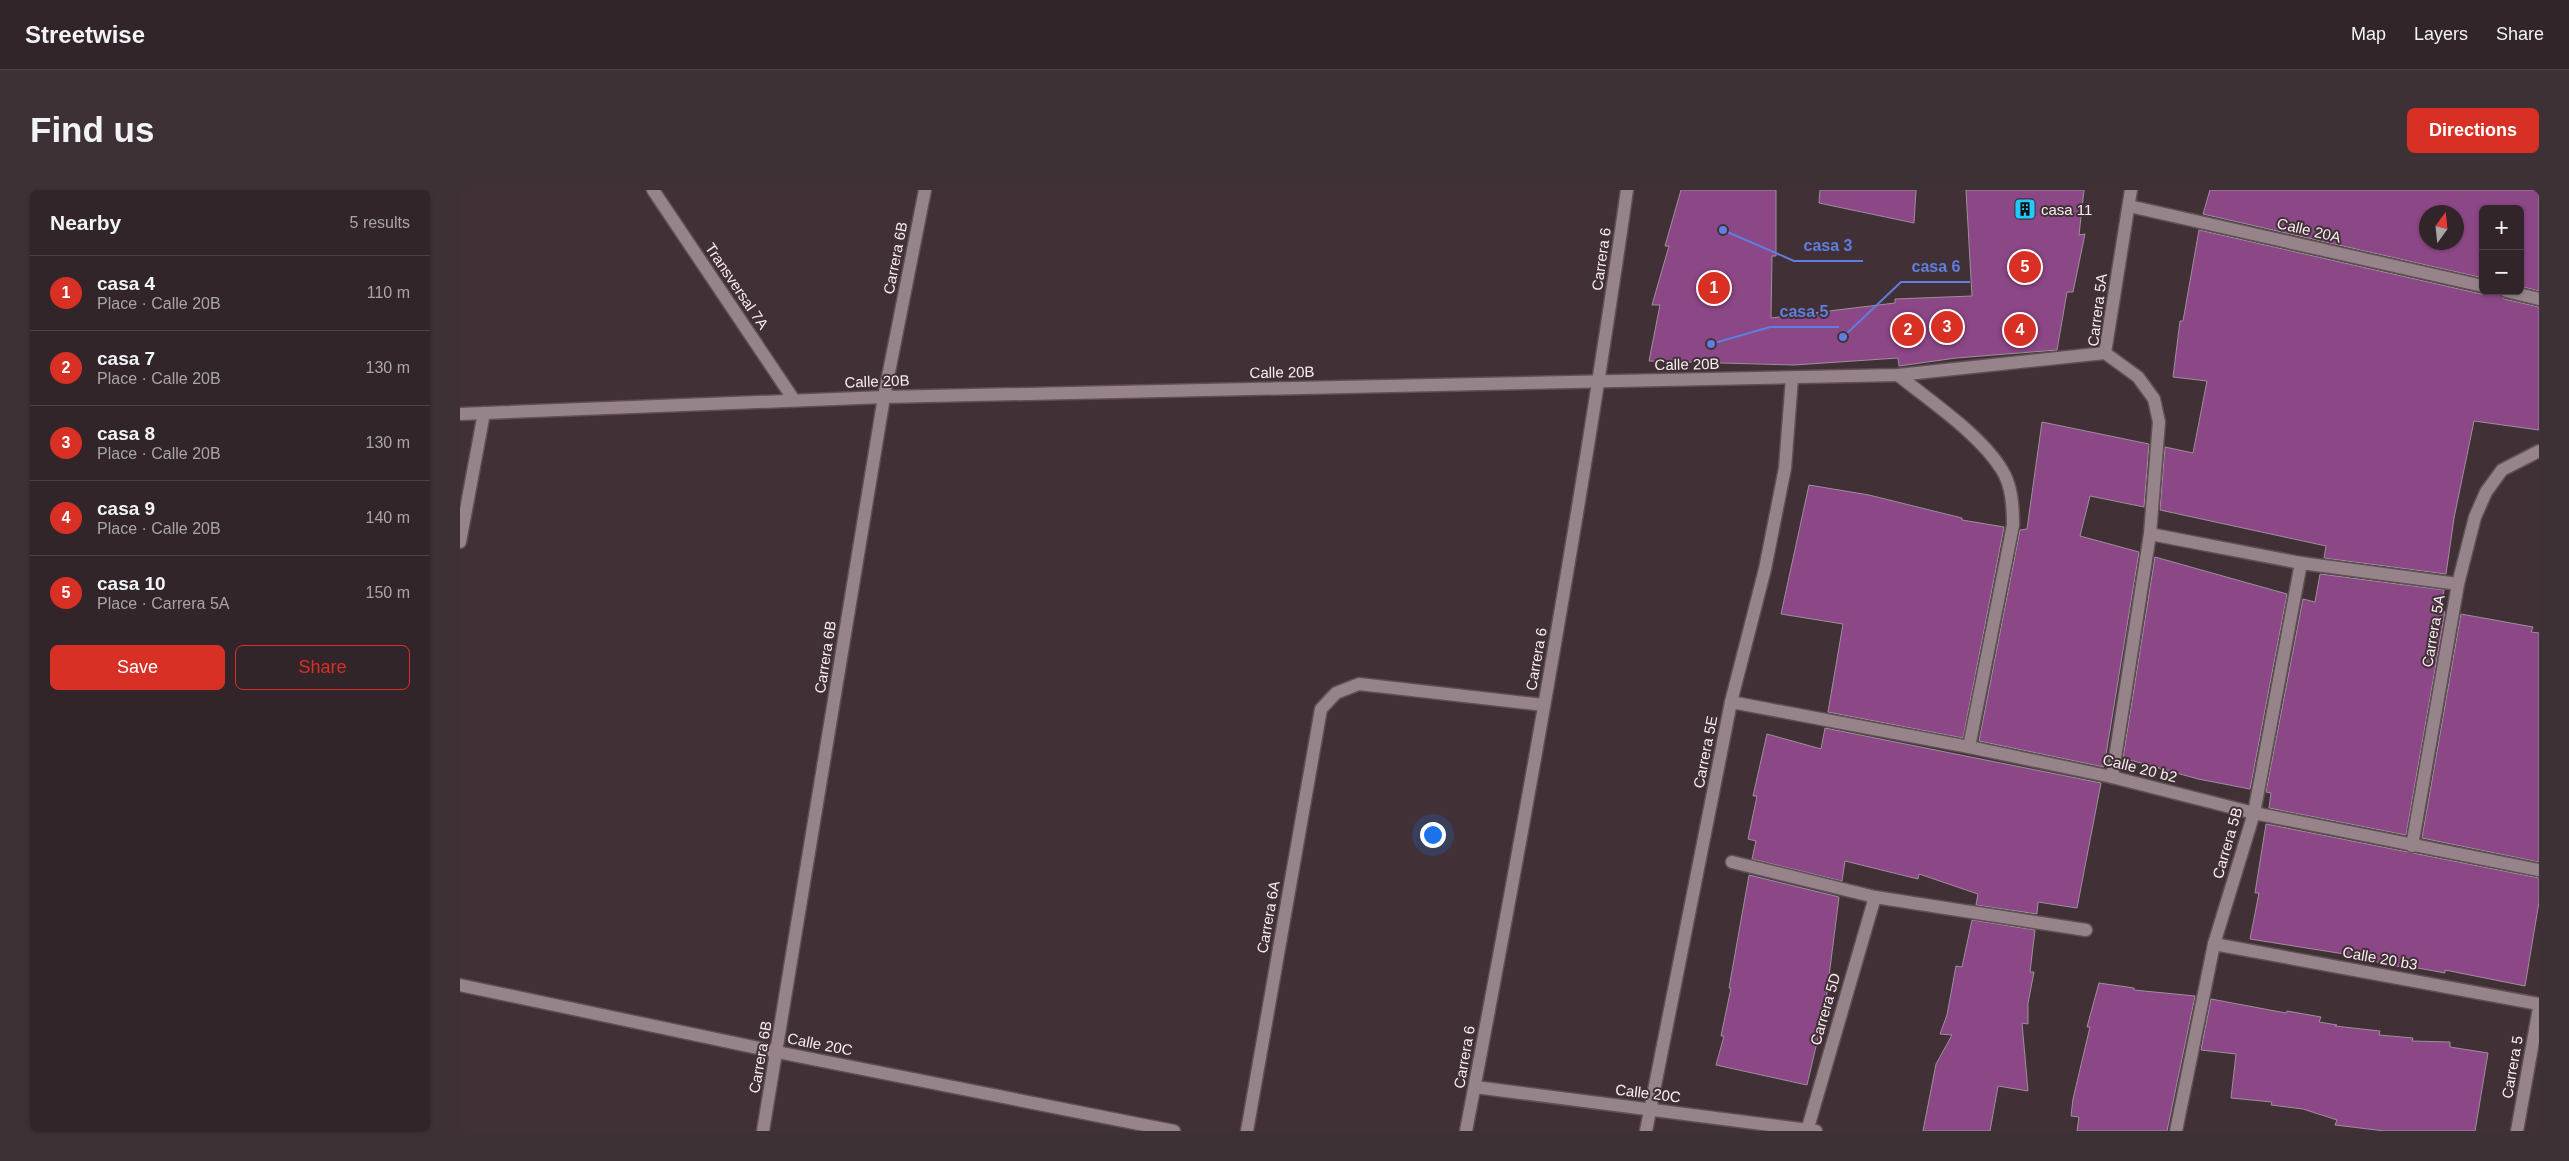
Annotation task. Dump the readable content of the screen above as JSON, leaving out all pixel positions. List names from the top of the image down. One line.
{"streets":{"street":["Calle 20A","Carrera 6B","Carrera 6","Transversal 7A","Carrera 5A","Calle 20B","Carrera 5E","Calle 20 b2","Carrera 5B","Carrera 6A","Calle 20 b3","Carrera 5D","Calle 20C","Carrera 5"]},"crossings":[["Calle 20A","Carrera 5A"],["Carrera 6B","Calle 20B"],["Carrera 6B","Calle 20C"],["Carrera 6","Calle 20B"],["Carrera 6","Carrera 6A"],["Carrera 6","Calle 20C"],["Transversal 7A","Calle 20B"],["Carrera 5A","Calle 20B"],["Carrera 5A","Calle 20 b2"],["Calle 20B","Carrera 5E"],["Carrera 5E","Calle 20 b2"],["Carrera 5E","Calle 20C"],["Calle 20 b2","Carrera 5B"],["Carrera 5B","Calle 20 b3"],["Carrera 5D","Calle 20C"]],"places":{"building":["casa 11"],"other":["casa 3","casa 6","casa 5"]},"north":"top","page":{"header":"Streetwise","nav":["Map","Layers","Share"],"buttons":["Directions",["Save","Share"]],"title":"Find us","heading":["Nearby","5 results"],"map_buttons":["+","−"],"pins":["5","1","3","2","4"],"list":[{"mark":"1","name":"casa 4","note":"Place · Calle 20B","value":"110 m"},{"mark":"2","name":"casa 7","note":"Place · Calle 20B","value":"130 m"},{"mark":"3","name":"casa 8","note":"Place · Calle 20B","value":"130 m"},{"mark":"4","name":"casa 9","note":"Place · Calle 20B","value":"140 m"},{"mark":"5","name":"casa 10","note":"Place · Carrera 5A","value":"150 m"}]}}
